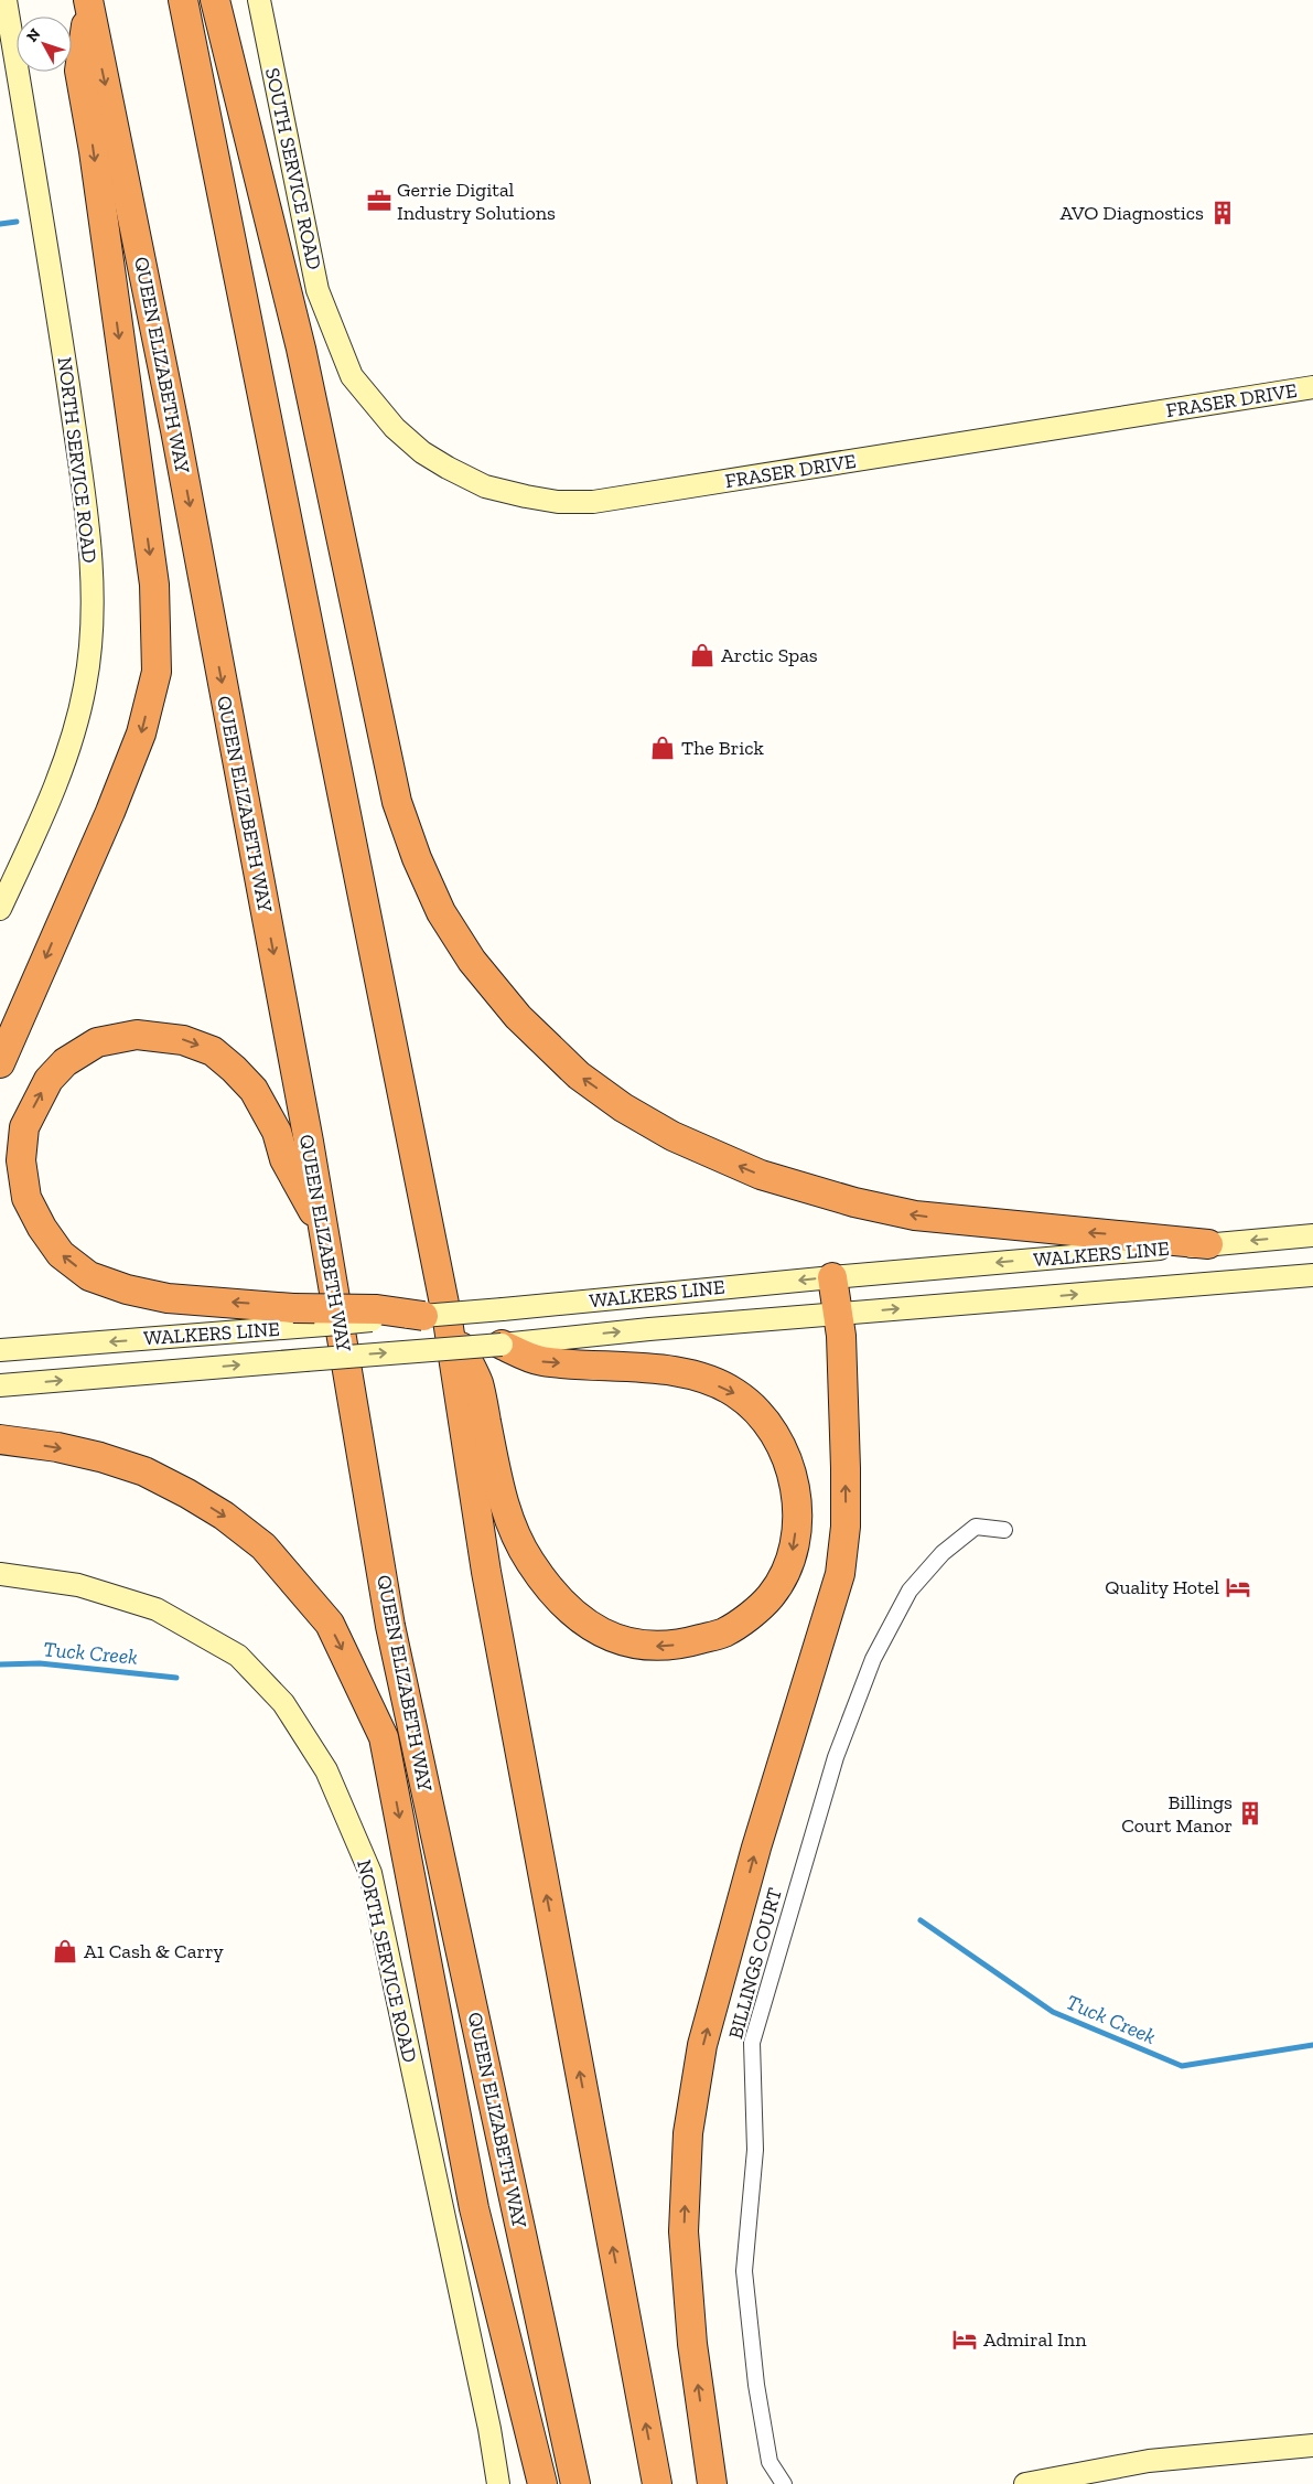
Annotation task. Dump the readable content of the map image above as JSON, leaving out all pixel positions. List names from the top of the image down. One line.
{"streets":{"highway":["QUEEN ELIZABETH WAY"],"street":["SOUTH SERVICE ROAD","FRASER DRIVE","NORTH SERVICE ROAD","WALKERS LINE","BILLINGS COURT"]},"crossings":[["SOUTH SERVICE ROAD","FRASER DRIVE"]],"water":["Tuck Creek"],"places":{"office":["Gerrie Digital Industry Solutions"],"building":["AVO Diagnostics","Billings Court Manor"],"shop":["Arctic Spas","The Brick","A1 Cash & Carry"],"hotel":["Quality Hotel","Admiral Inn"]},"north":"top left"}
